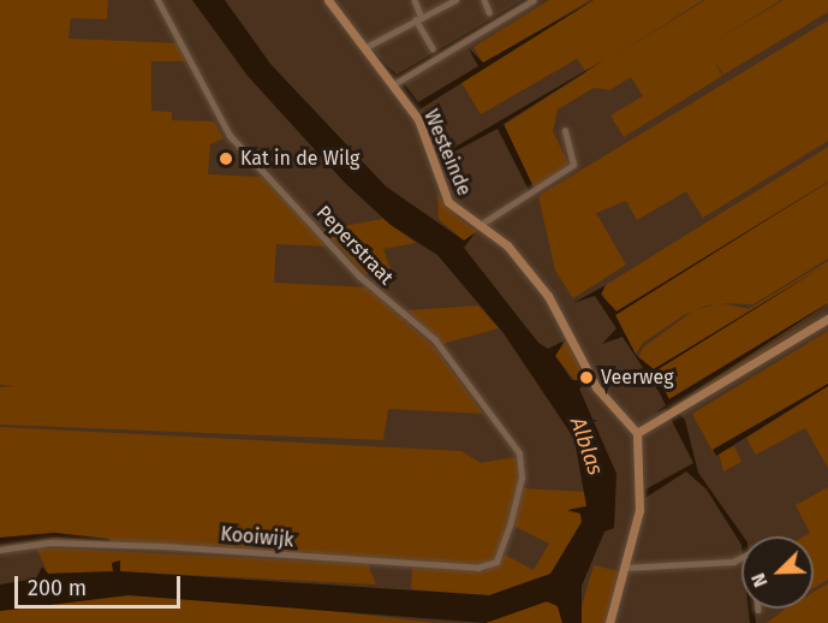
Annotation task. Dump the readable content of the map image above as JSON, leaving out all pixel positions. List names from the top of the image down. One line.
{"streets":{"street":["Westeinde","Peperstraat","Kooiwijk"]},"crossings":[["Peperstraat","Kooiwijk"]],"water":["Alblas"],"places":["Kat in de Wilg","Veerweg"],"scale_bar":"200 m","north":"bottom left"}
